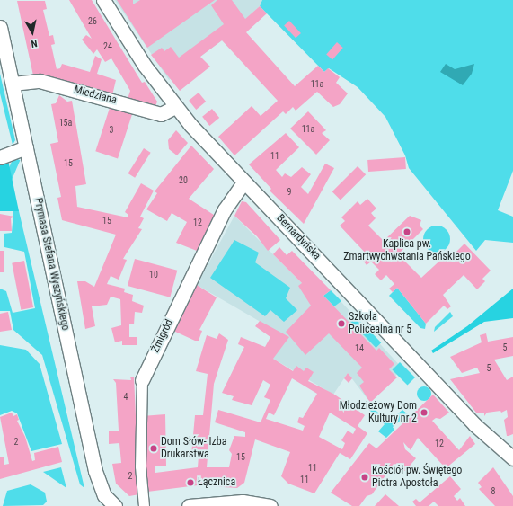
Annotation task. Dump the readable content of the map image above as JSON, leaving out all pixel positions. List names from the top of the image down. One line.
{"streets":{"street":["Miedziana","Bernardyńska","Prymasa Stefana Wyszyńskiego","Żmigród"]},"crossings":[["Miedziana","Bernardyńska"],["Miedziana","Prymasa Stefana Wyszyńskiego"],["Bernardyńska","Żmigród"]],"places":["Kaplica pw. Zmartwychwstania Pańskiego","Szkoła Policealna nr 5","Młodzieżowy Dom Kultury nr 2","Dom Słów- Izba Drukarstwa","Kościół pw. Świętego Piotra Apostoła","Łącznica"],"house_numbers":["26","24","11a","15a","11a","3","11","15","20","9","15","12","10","5","14","5","4","2","12","15","11","2","11","8"],"north":"bottom"}
